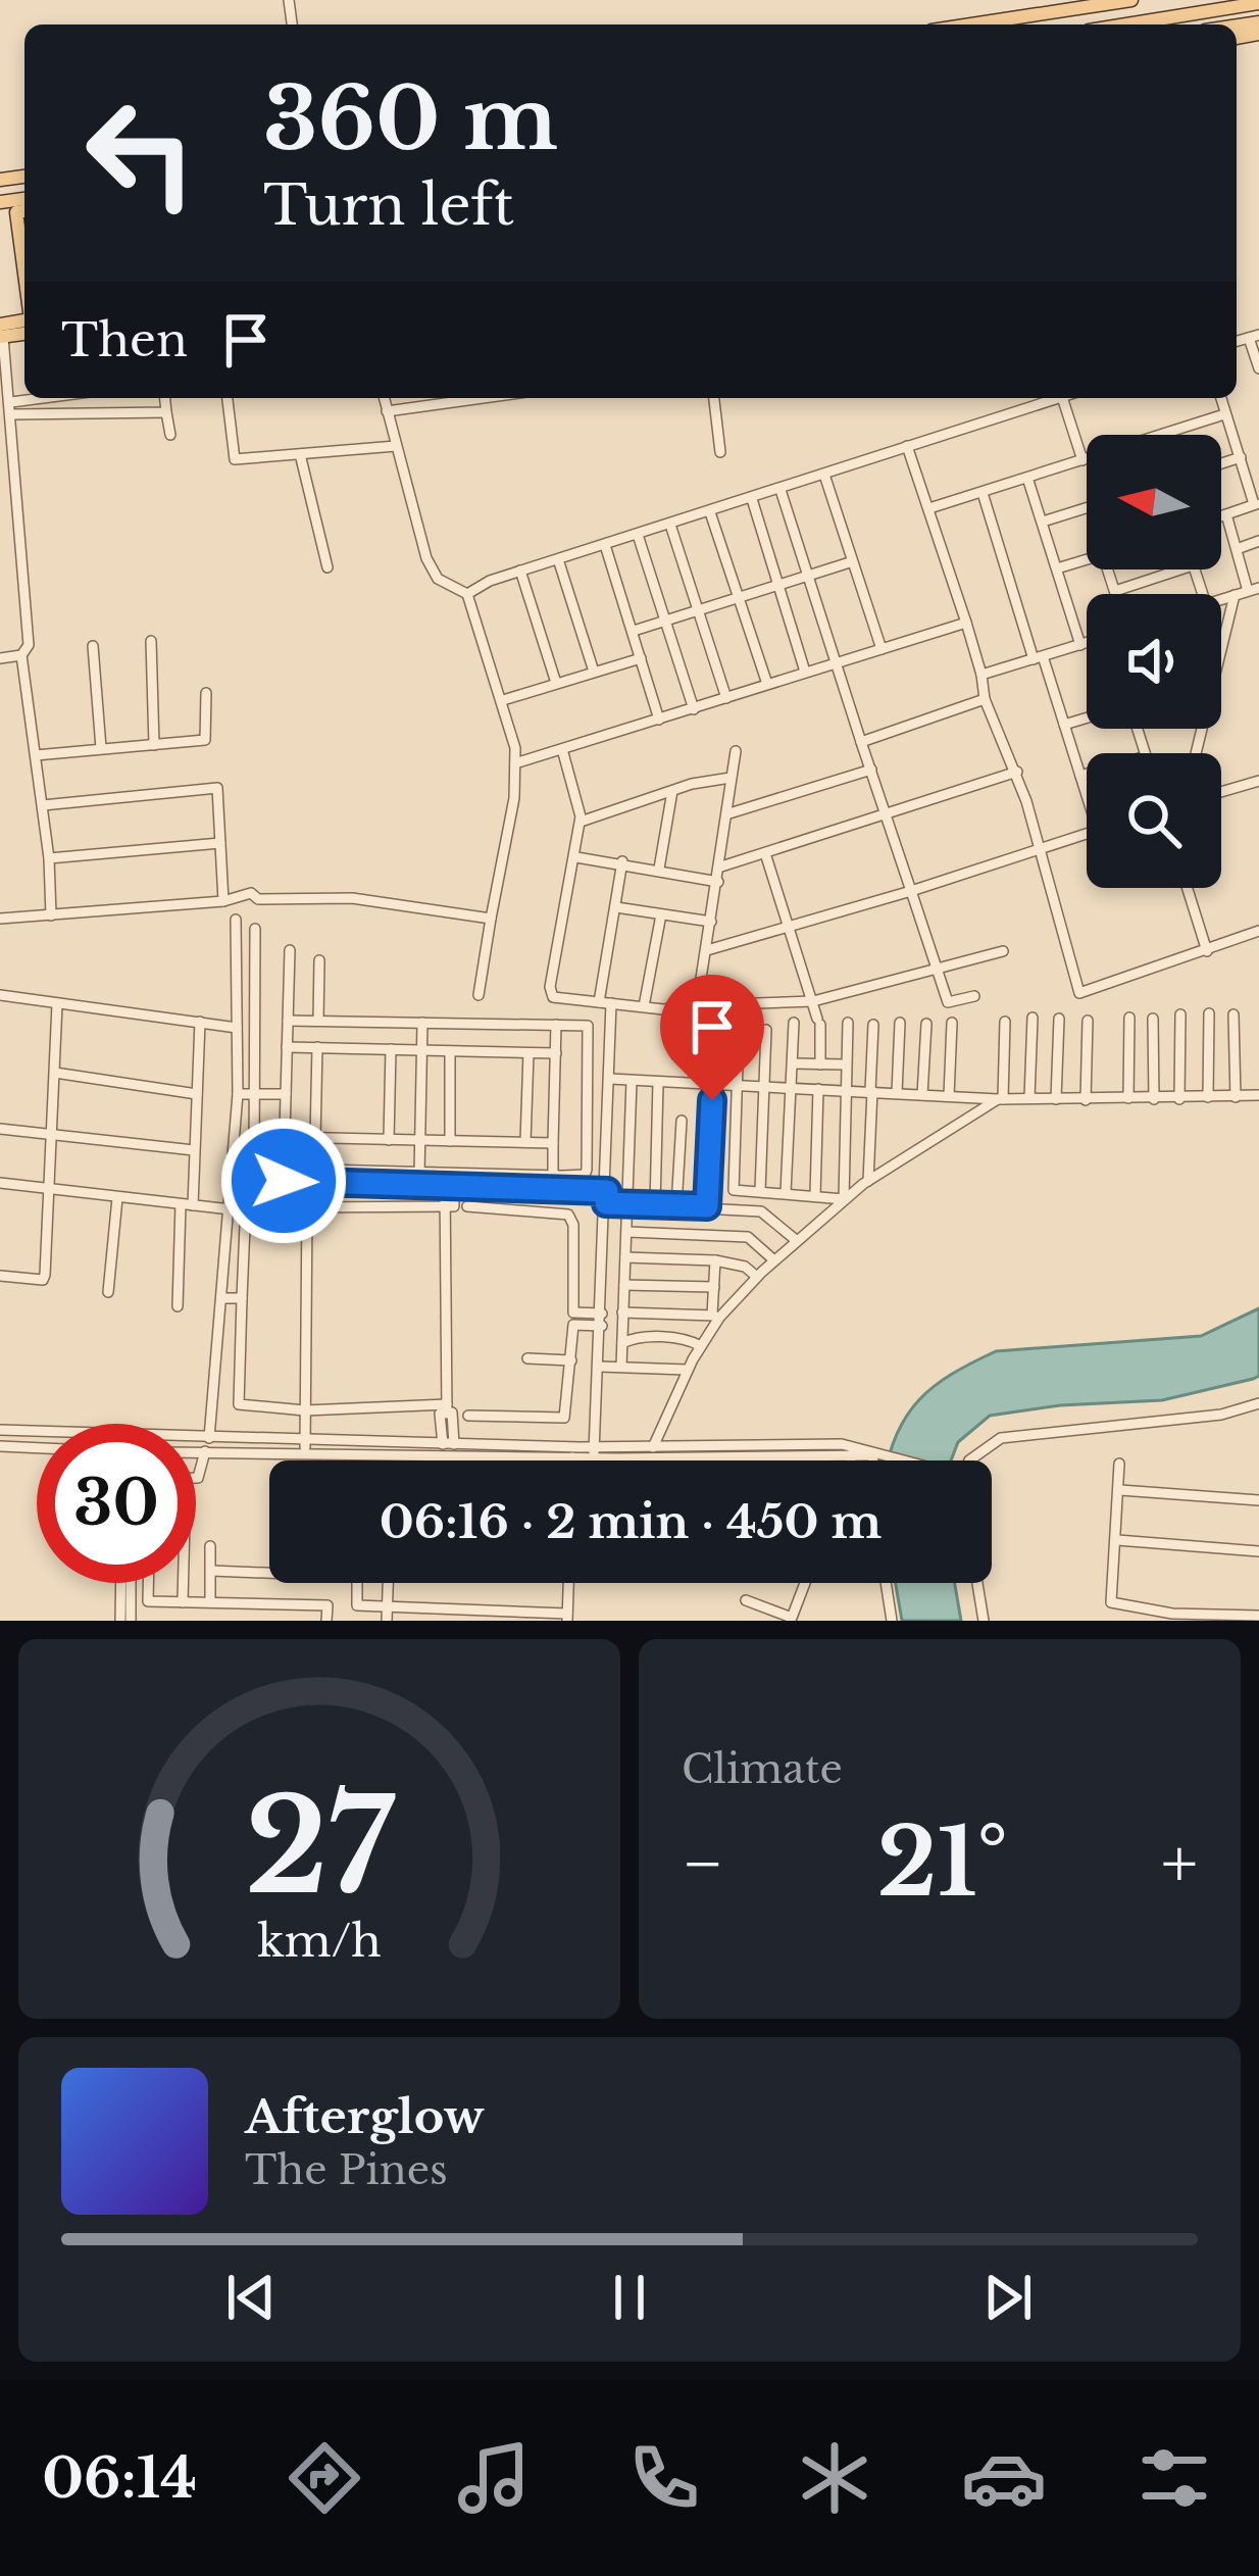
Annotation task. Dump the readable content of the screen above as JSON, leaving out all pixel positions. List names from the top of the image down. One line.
{"north":"left","page":{"turn":["360 m","Turn left"],"then":"Then","limit":"30","trip":"06:16 · 2 min · 450 m","tile":"Climate","heat":["−","21°","+"],"song":["Afterglow","The Pines"],"tabs":"06:14","gauge":["27","km/h"]}}
